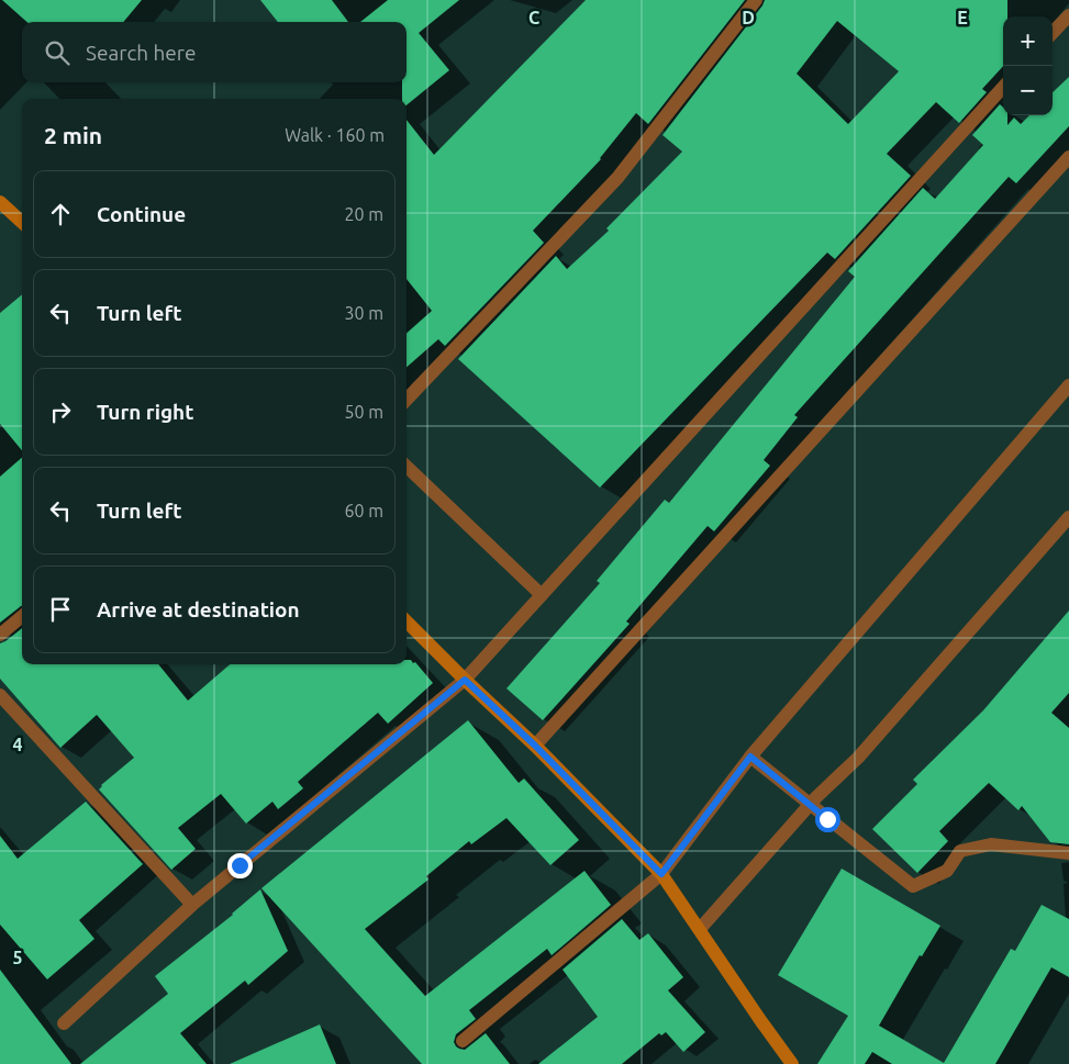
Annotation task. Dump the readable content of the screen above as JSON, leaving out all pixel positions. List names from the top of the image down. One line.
{"page":{"map_buttons":["+","−"],"search":"Search here","heading":["2 min","Walk · 160 m"],"list":[["Continue","20 m"],["Turn left","30 m"],["Turn right","50 m"],["Turn left","60 m"],"Arrive at destination"]},"grid":{"columns":["C","D","E"],"rows":["4","5"]}}
